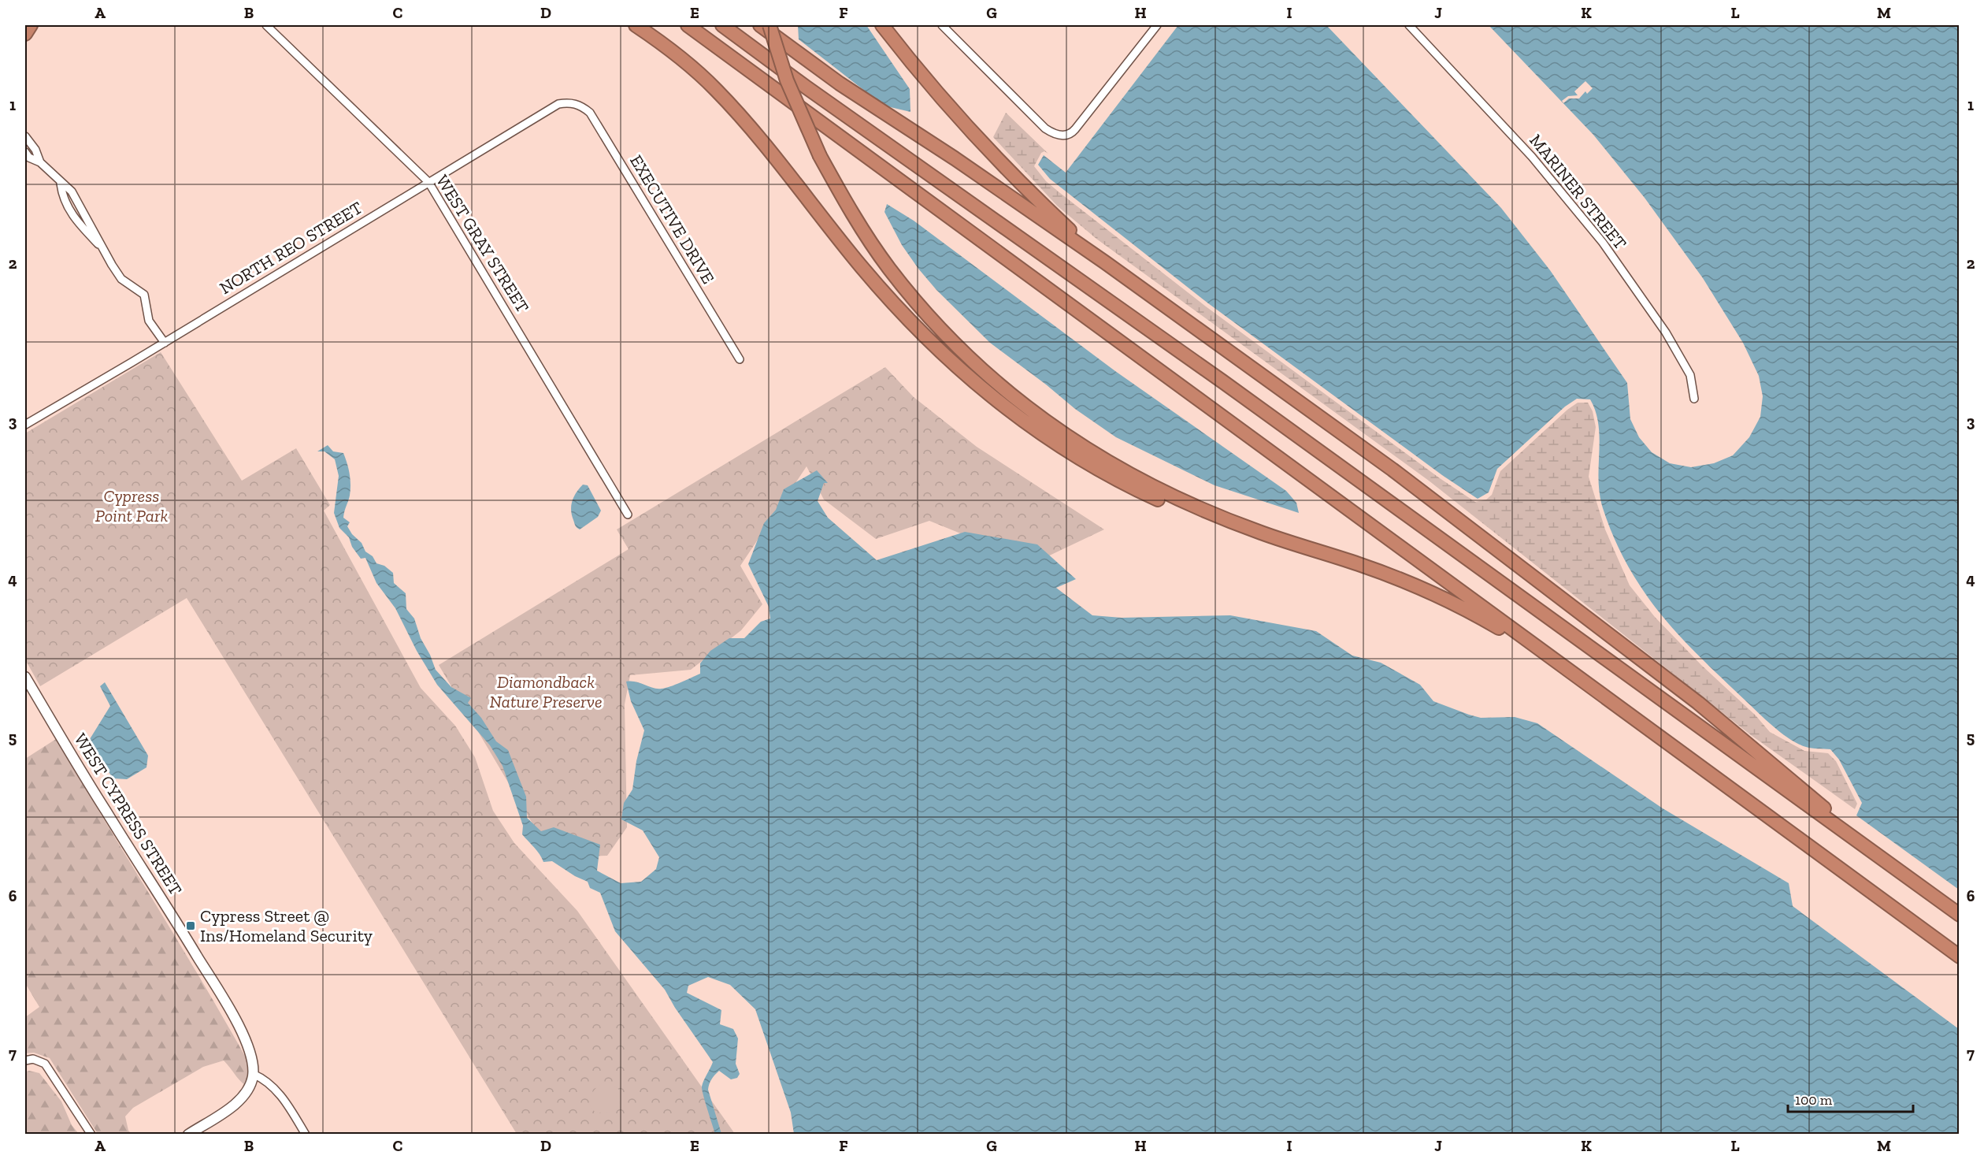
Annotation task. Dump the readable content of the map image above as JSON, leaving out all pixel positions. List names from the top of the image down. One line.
{"streets":{"street":["MARINER STREET","EXECUTIVE DRIVE","WEST GRAY STREET","NORTH REO STREET","WEST CYPRESS STREET"]},"crossings":[["EXECUTIVE DRIVE","NORTH REO STREET"],["WEST GRAY STREET","NORTH REO STREET"]],"parks":["Cypress Point Park","Diamondback Nature Preserve"],"places":{"transit":["Cypress Street @ Ins/Homeland Security"]},"scale_bar":"100 m","grid":{"columns":["A","B","C","D","E","F","G","H","I","J","K","L","M"],"rows":["1","2","3","4","5","6","7"]}}
